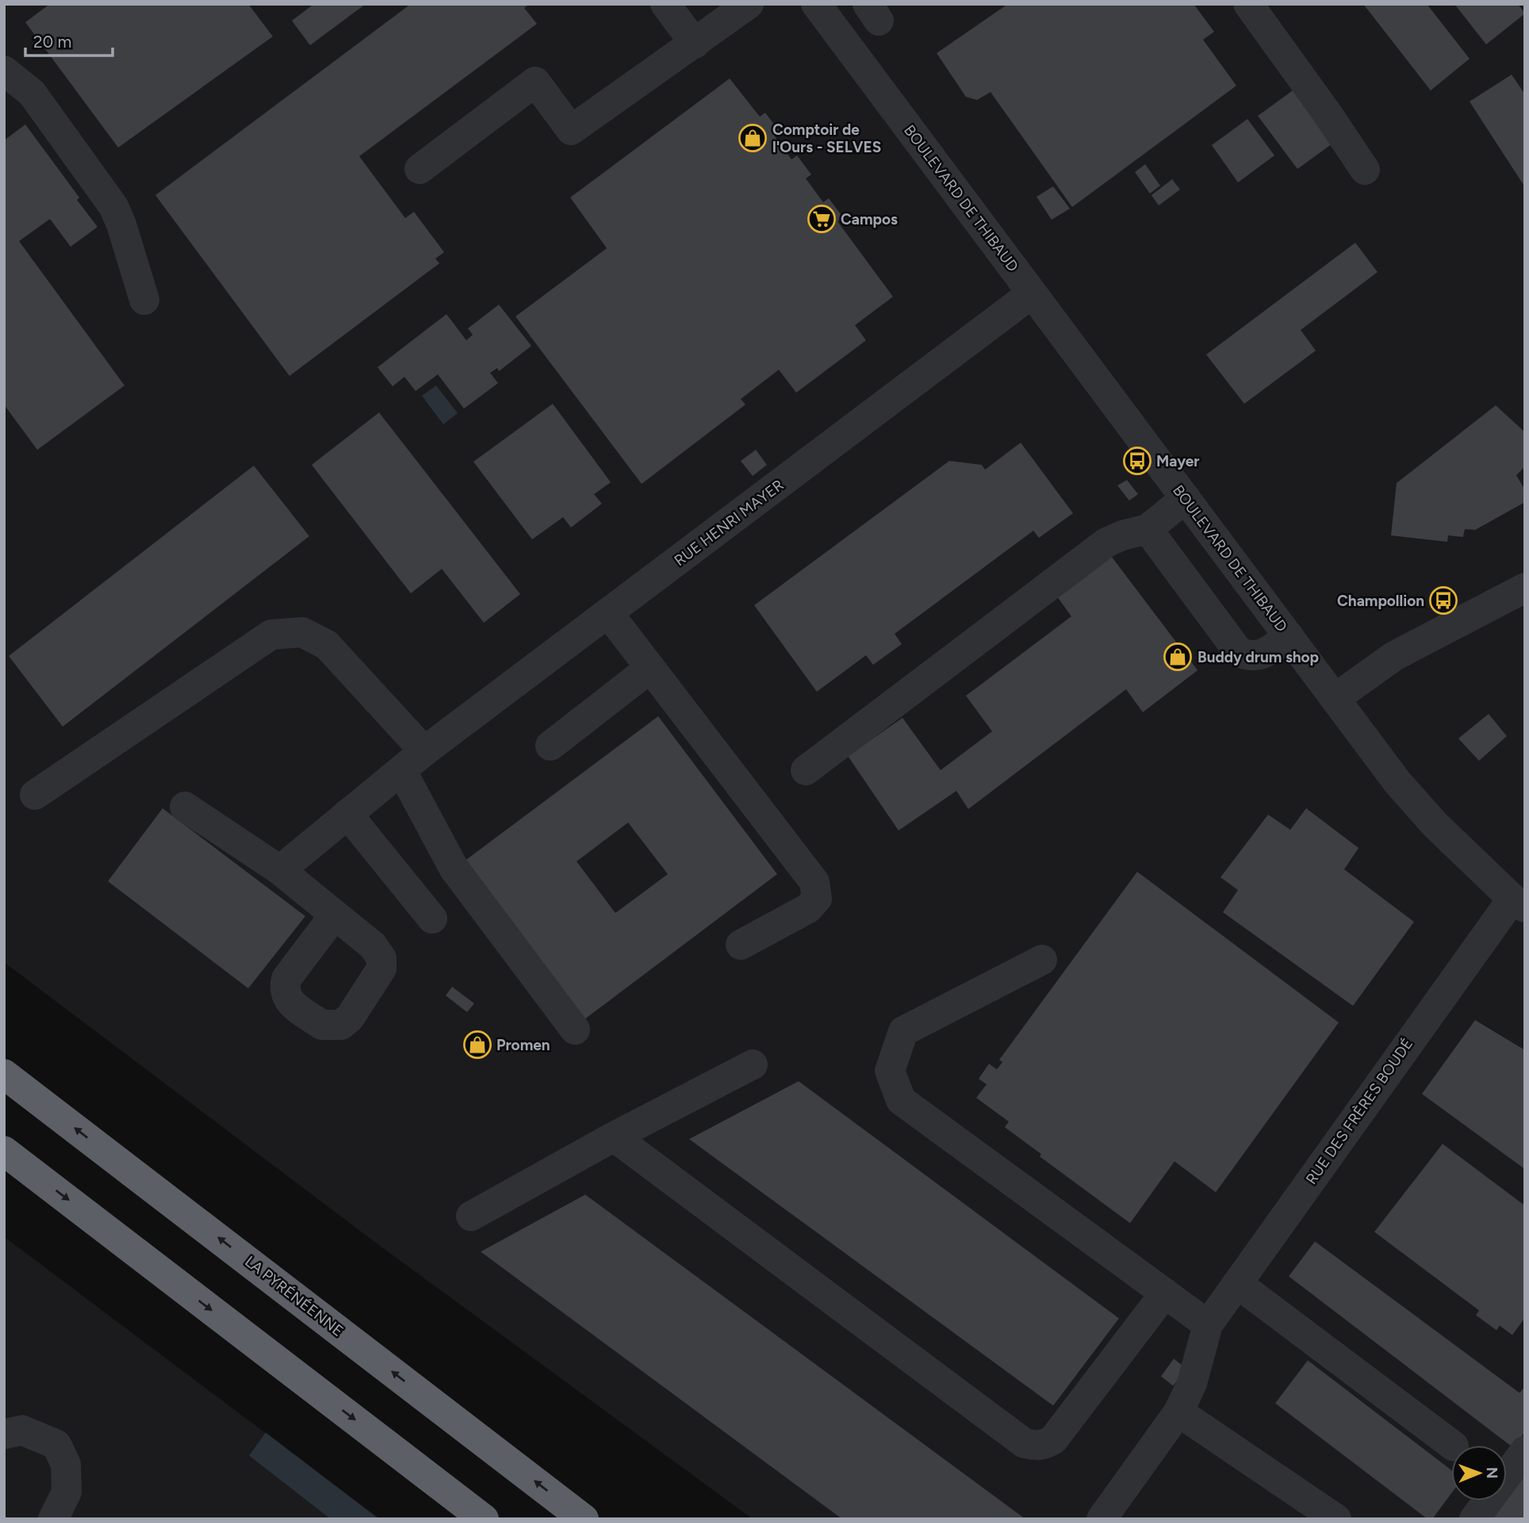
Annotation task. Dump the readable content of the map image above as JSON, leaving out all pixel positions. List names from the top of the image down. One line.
{"streets":{"highway":["LA PYRÉNÉENNE"],"street":["BOULEVARD DE THIBAUD","RUE HENRI MAYER","RUE DES FRÈRES BOUDÉ"]},"crossings":[["BOULEVARD DE THIBAUD","RUE HENRI MAYER"],["BOULEVARD DE THIBAUD","RUE DES FRÈRES BOUDÉ"]],"places":{"shop":["Comptoir de l'Ours - SELVES","Buddy drum shop","Promen"],"supermarket":["Campos"],"bus stop":["Mayer","Champollion"]},"scale_bar":"20 m","north":"right"}
